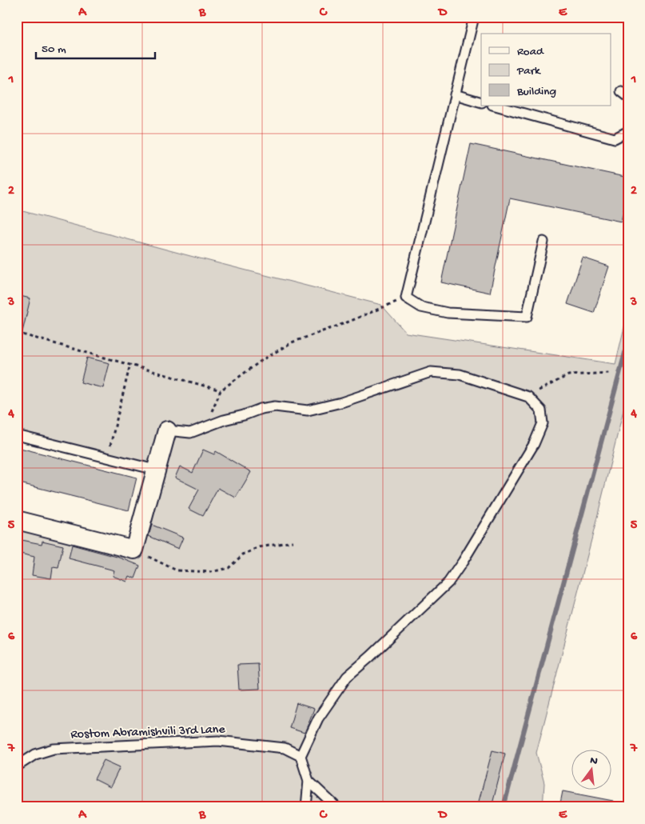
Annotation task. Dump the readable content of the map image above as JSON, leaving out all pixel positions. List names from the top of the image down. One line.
{"streets":{"lane":["Rostom Abramishvili 3rd Lane"]},"legend":["Road","Park","Building"],"scale_bar":"50 m","north":"top","grid":{"columns":["A","B","C","D","E"],"rows":["1","2","3","4","5","6","7"]}}
